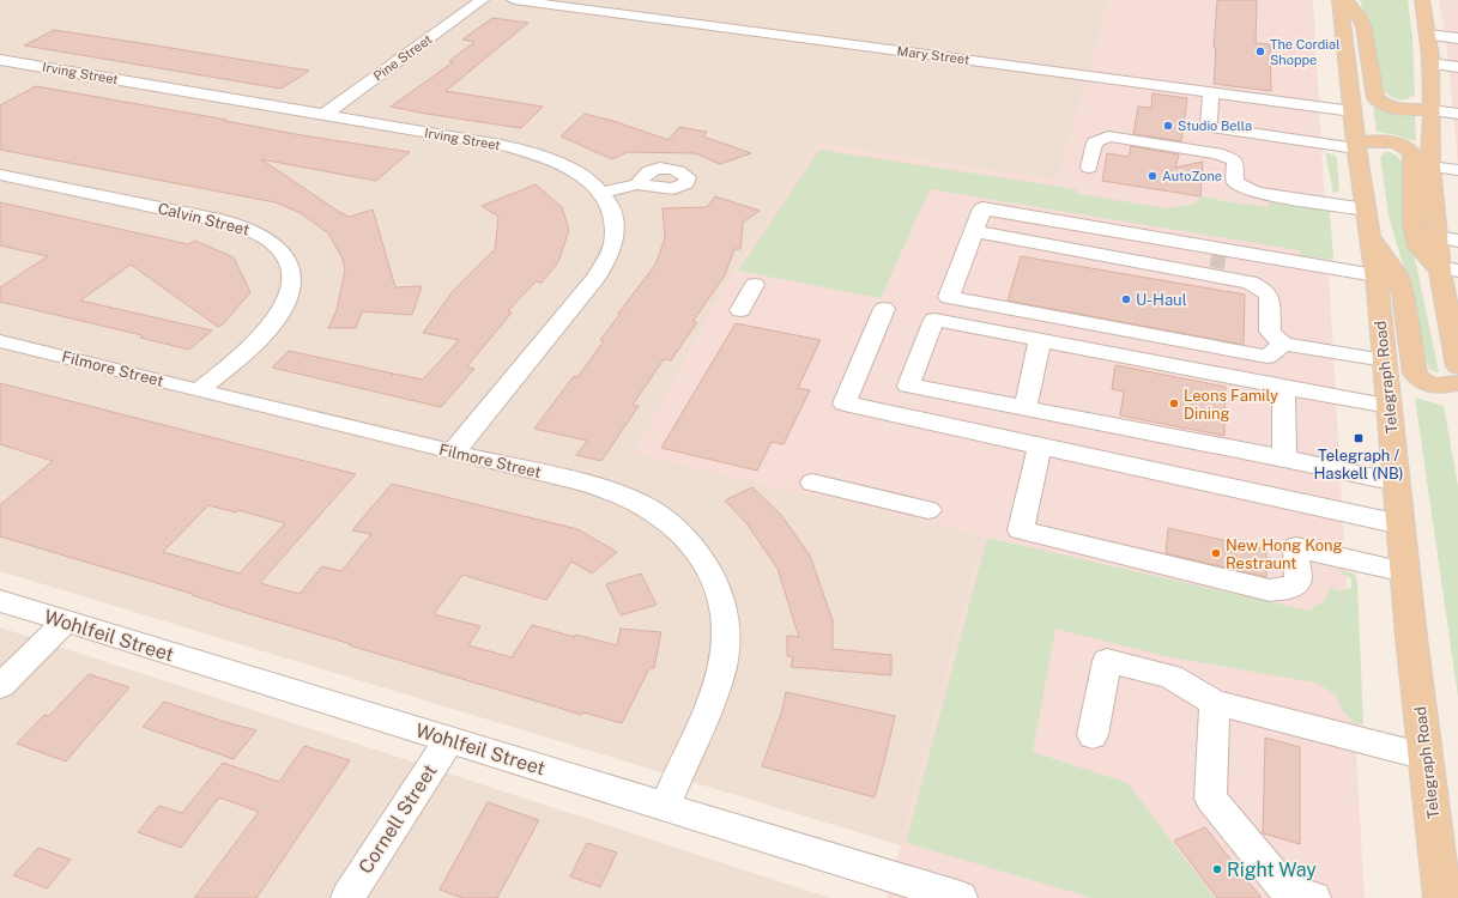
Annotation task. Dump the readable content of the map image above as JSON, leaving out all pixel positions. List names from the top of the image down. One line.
{"streets":{"main road":["Telegraph Road"],"street":["Mary Street","Pine Street","Irving Street","Calvin Street","Filmore Street","Wohlfeil Street","Cornell Street"]},"crossings":[["Mary Street","Telegraph Road"],["Pine Street","Irving Street"],["Irving Street","Filmore Street"],["Calvin Street","Filmore Street"],["Filmore Street","Wohlfeil Street"],["Wohlfeil Street","Cornell Street"]],"places":{"other":["The Cordial Shoppe","Studio Bella","AutoZone","U-Haul","Leons Family Dining","New Hong Kong Restraunt","Right Way"],"transit":["Telegraph / Haskell (NB)"]}}
